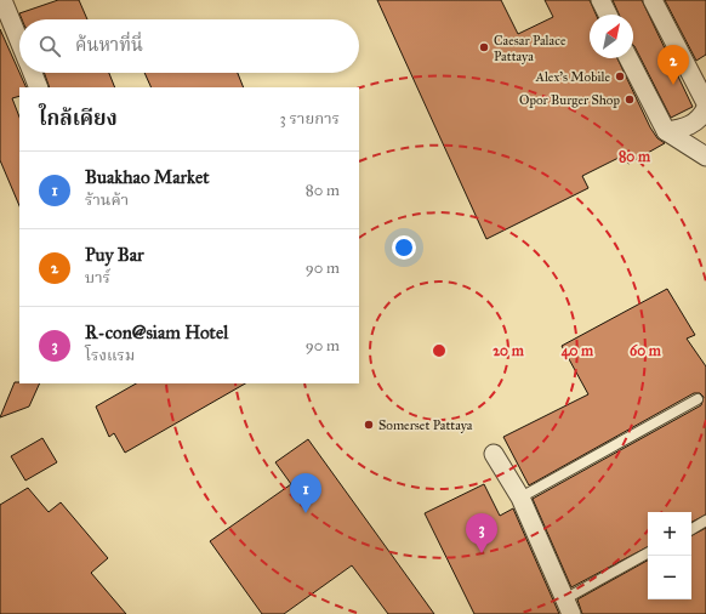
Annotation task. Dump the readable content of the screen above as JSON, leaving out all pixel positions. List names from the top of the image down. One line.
{"places":["Caesar Palace Pattaya","Alex's Mobile","Opor Burger Shop","Somerset Pattaya"],"north":"top right","page":{"search":"ค้นหาที่นี่","pins":["2","1","3"],"heading":["ใกล้เคียง","3 รายการ"],"list":[{"mark":"1","name":"Buakhao Market","note":"ร้านค้า","value":"80 m"},{"mark":"2","name":"Puy Bar","note":"บาร์","value":"90 m"},{"mark":"3","name":"R-con@siam Hotel","note":"โรงแรม","value":"90 m"}],"map_buttons":["+","−"]},"rings":["80 m","20 m","40 m","60 m"]}
